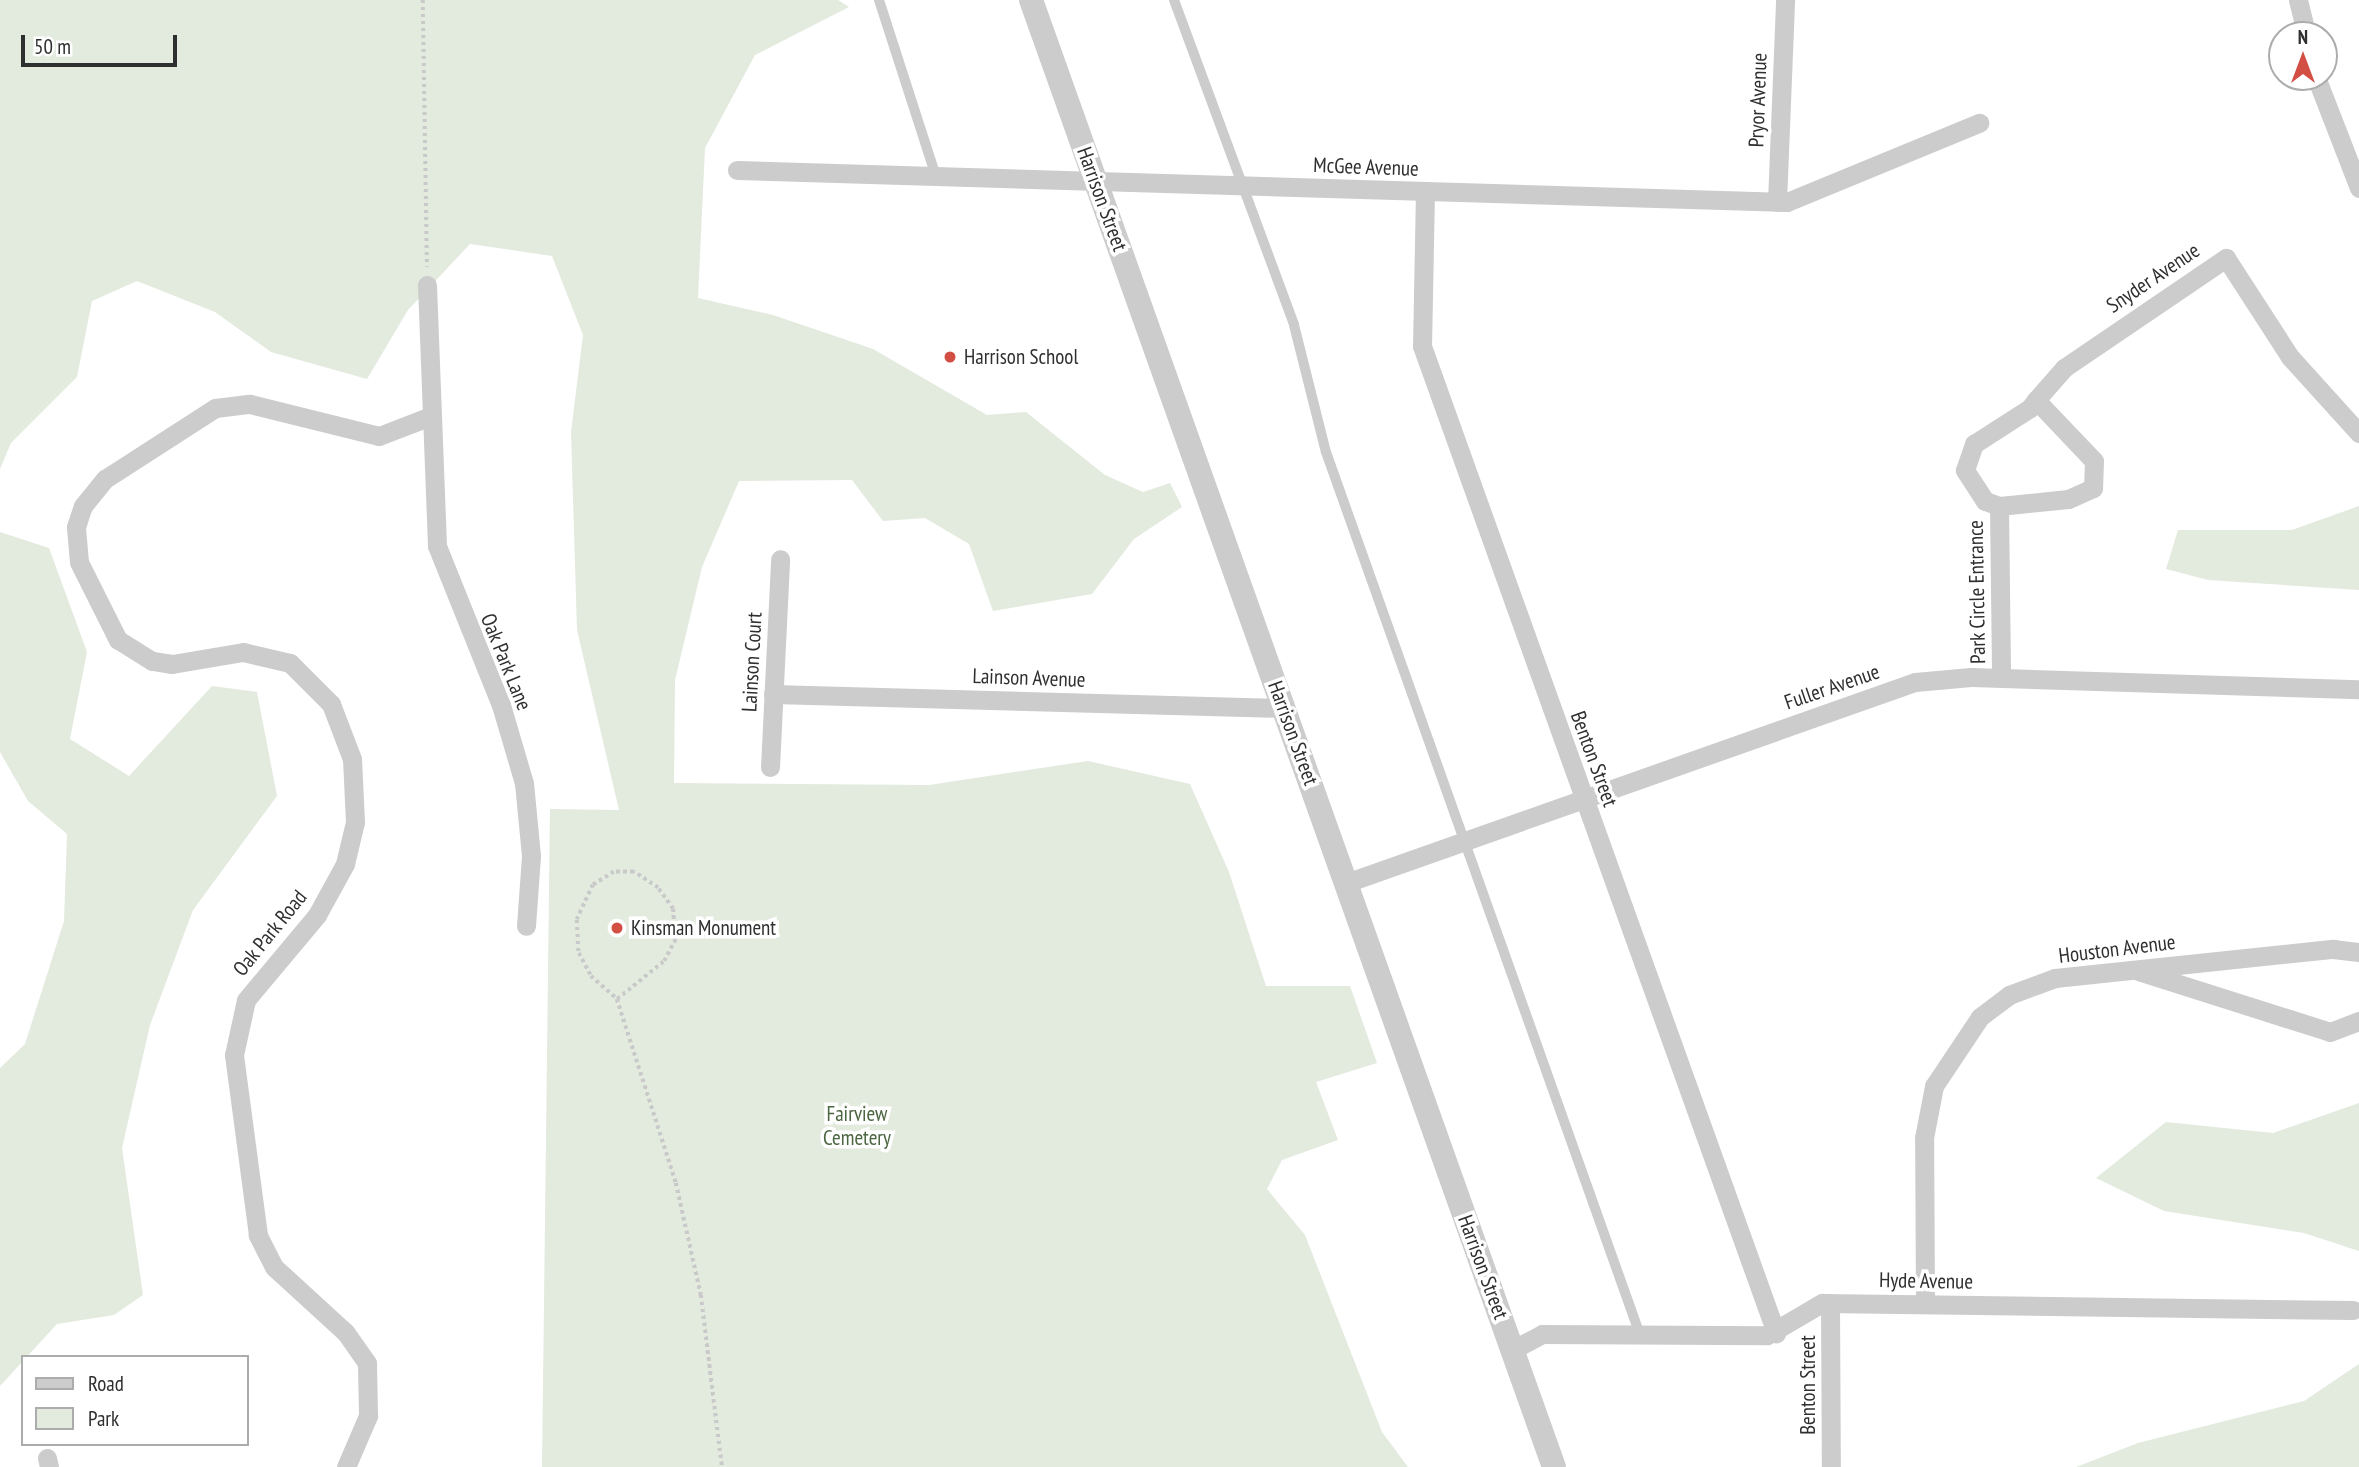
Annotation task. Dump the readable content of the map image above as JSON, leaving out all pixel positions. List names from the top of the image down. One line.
{"streets":{"street":["Pryor Avenue","McGee Avenue","Harrison Street","Snyder Avenue","Park Circle Entrance","Oak Park Lane","Lainson Court","Lainson Avenue","Fuller Avenue","Benton Street","Oak Park Road","Houston Avenue","Hyde Avenue"]},"crossings":[["Pryor Avenue","McGee Avenue"],["McGee Avenue","Harrison Street"],["McGee Avenue","Benton Street"],["Harrison Street","Lainson Avenue"],["Harrison Street","Fuller Avenue"],["Harrison Street","Hyde Avenue"],["Park Circle Entrance","Fuller Avenue"],["Oak Park Lane","Oak Park Road"],["Lainson Court","Lainson Avenue"],["Fuller Avenue","Benton Street"],["Benton Street","Hyde Avenue"],["Houston Avenue","Hyde Avenue"]],"parks":["Fairview Cemetery"],"places":["Harrison School","Kinsman Monument"],"legend":["Road","Park"],"scale_bar":"50 m","north":"top"}
